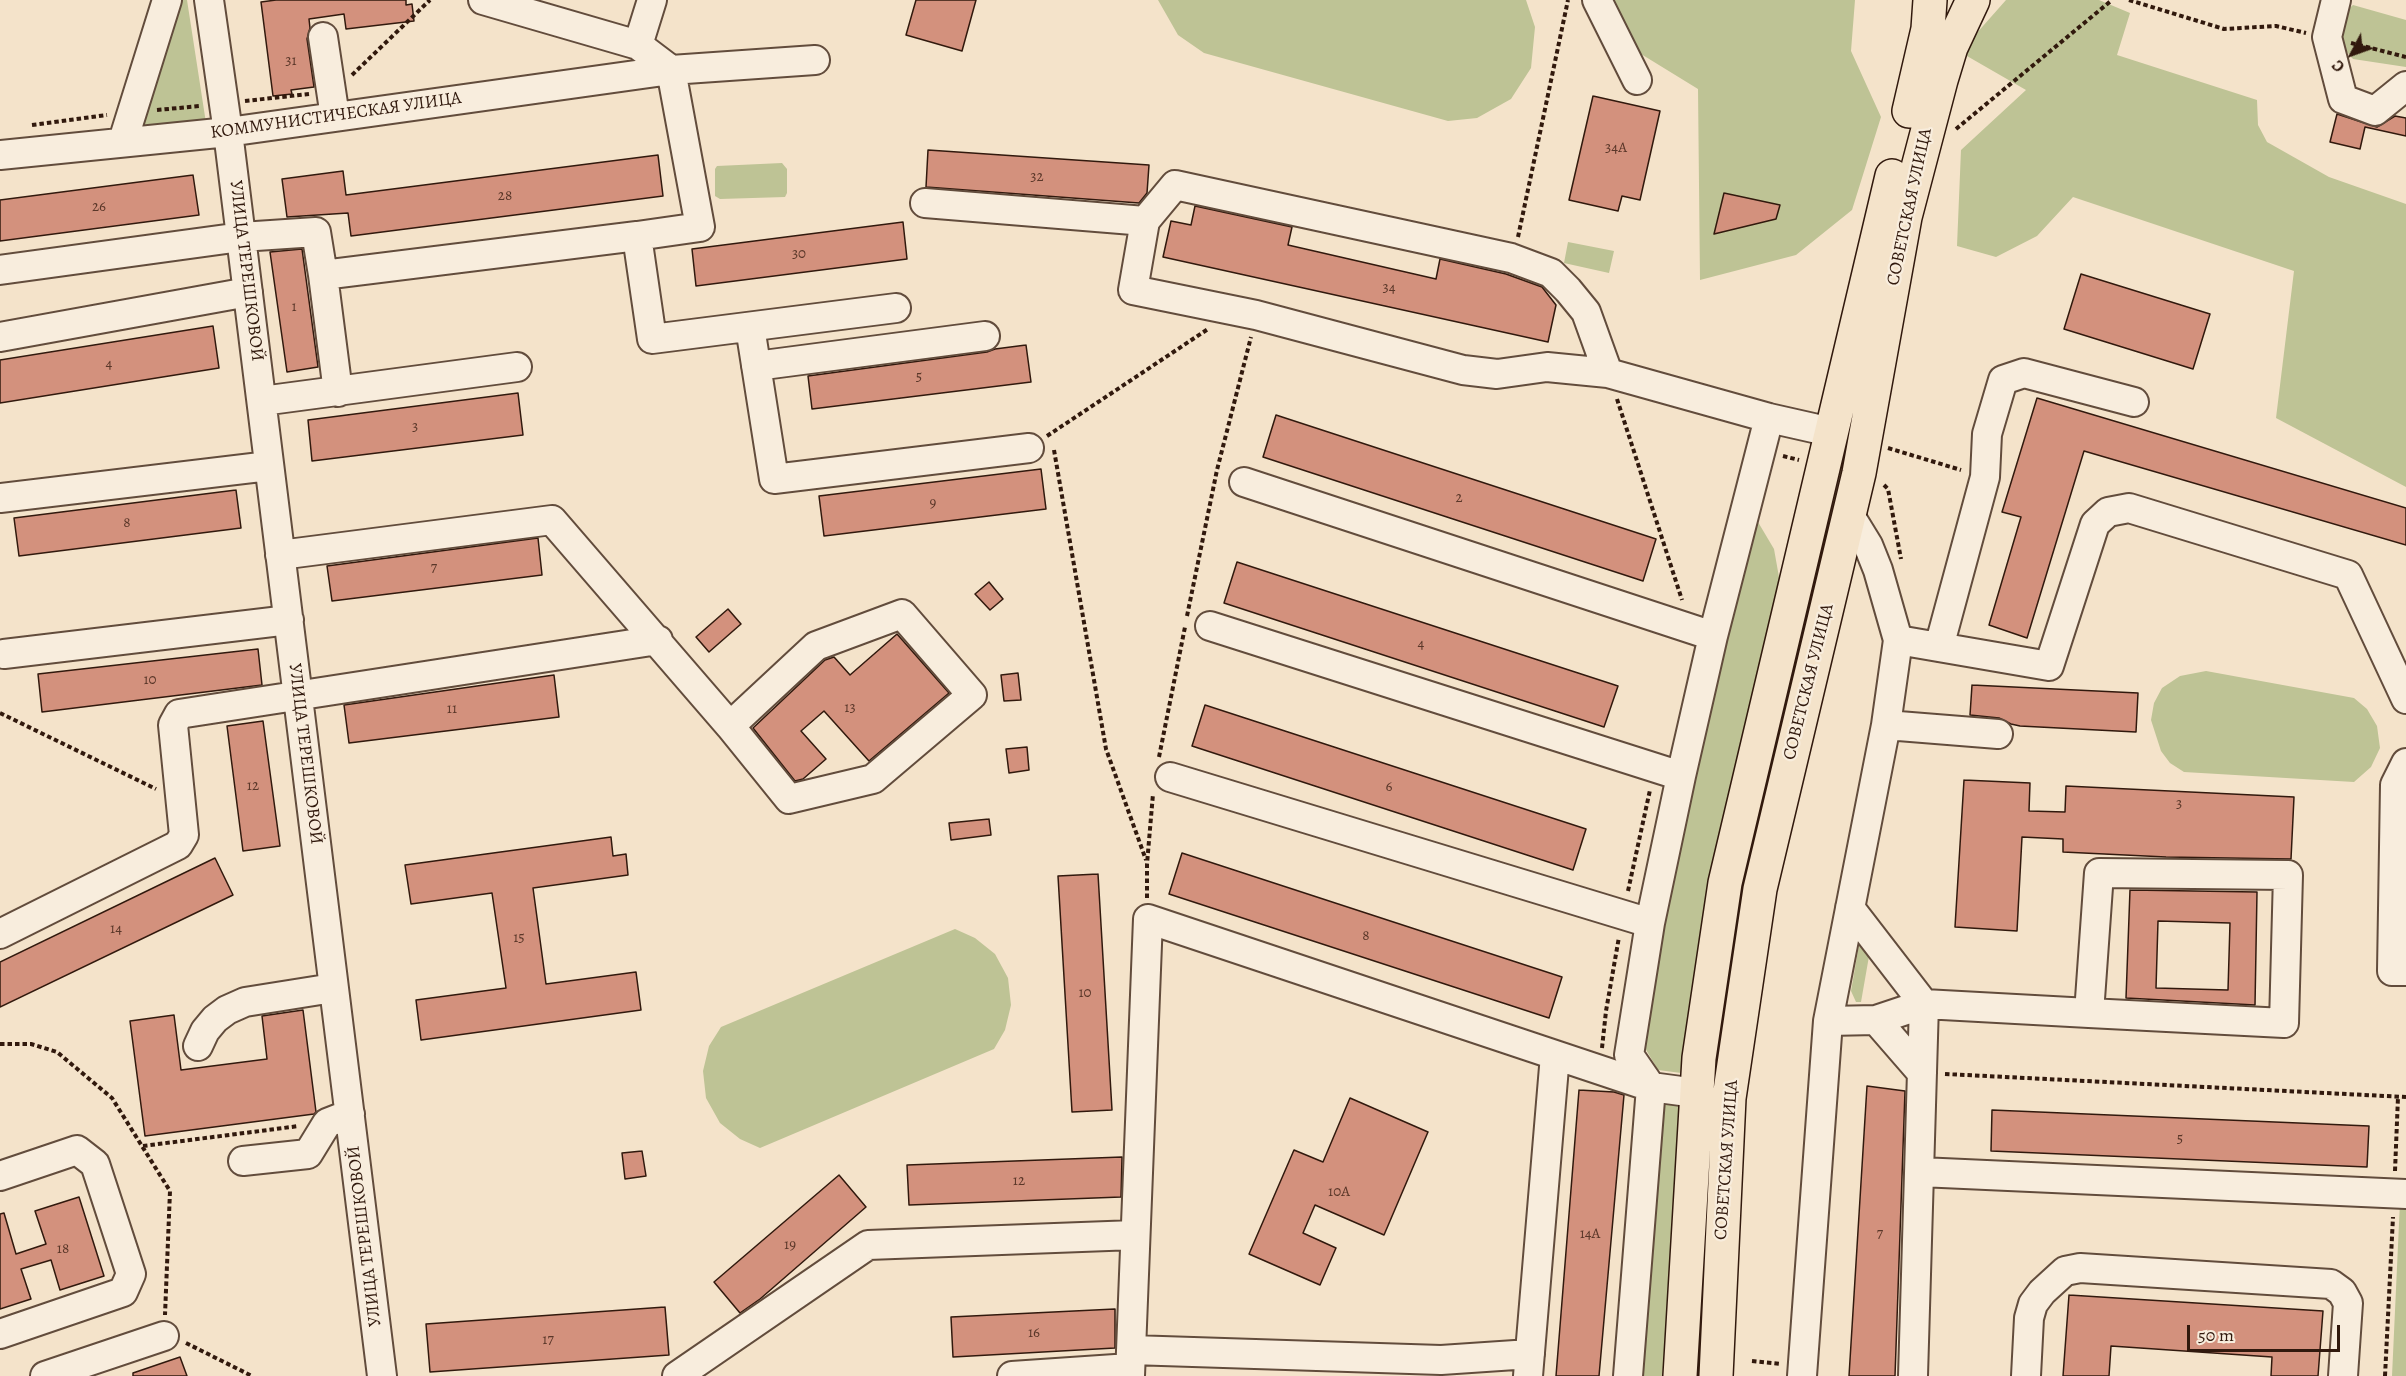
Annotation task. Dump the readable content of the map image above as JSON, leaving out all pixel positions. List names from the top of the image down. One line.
{"streets":{"main road":["СОВЕТСКАЯ УЛИЦА"],"street":["КОММУНИСТИЧЕСКАЯ УЛИЦА","УЛИЦА ТЕРЕШКОВОЙ"]},"crossings":[["КОММУНИСТИЧЕСКАЯ УЛИЦА","УЛИЦА ТЕРЕШКОВОЙ"]],"house_numbers":["31","34А","32","28","26","30","34","1","4","5","3","2","9","8","7","4","10","13","11","12","6","3","14","8","15","10","5","12","10А","14А","7","19","18","16","17"],"scale_bar":"50 m","north":"bottom left"}
